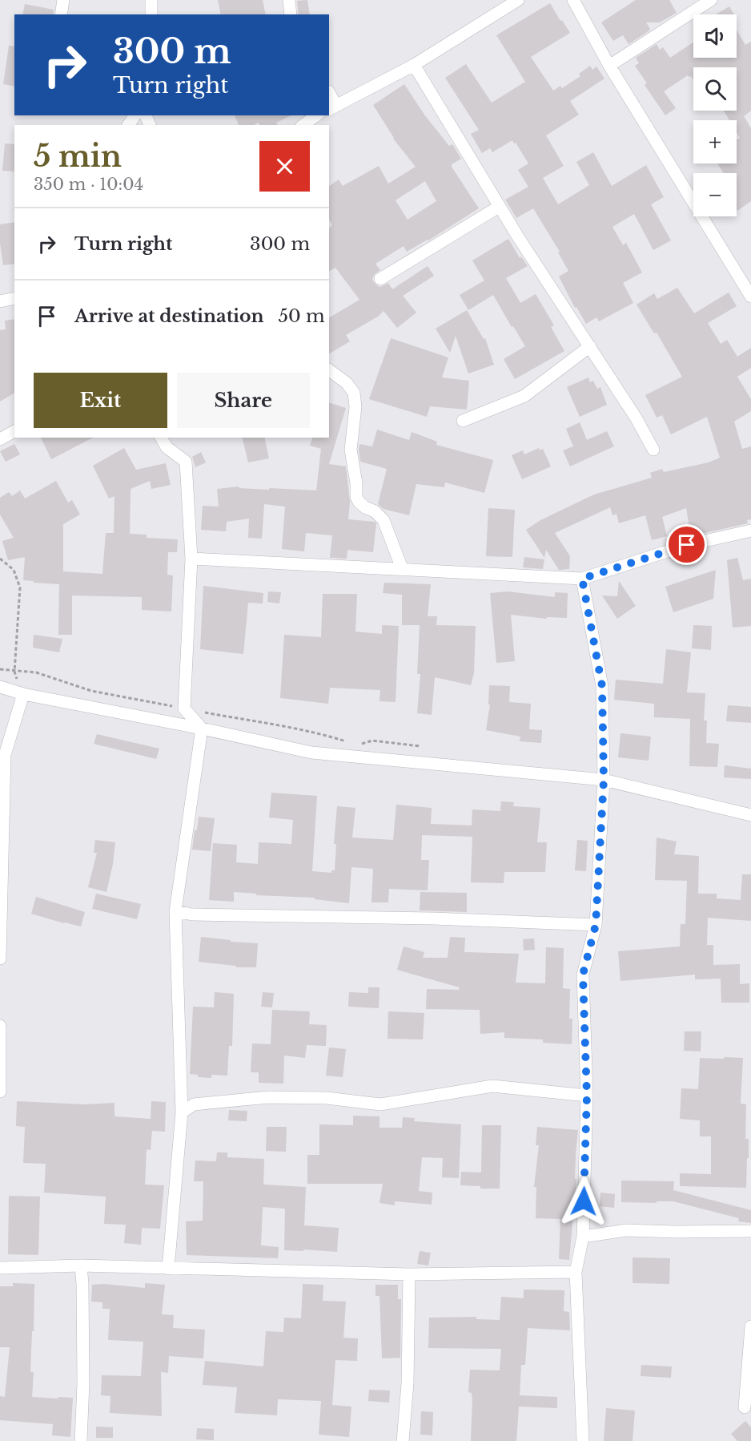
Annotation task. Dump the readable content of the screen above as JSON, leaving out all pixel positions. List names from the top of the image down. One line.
{"page":{"map_buttons":["+","−"],"turn":["300 m","Turn right"],"heading":["5 min","350 m · 10:04"],"list":[{"name":"Turn right","value":"300 m"},{"name":"Arrive at destination","value":"50 m"}],"buttons":["Exit","Share"]}}
